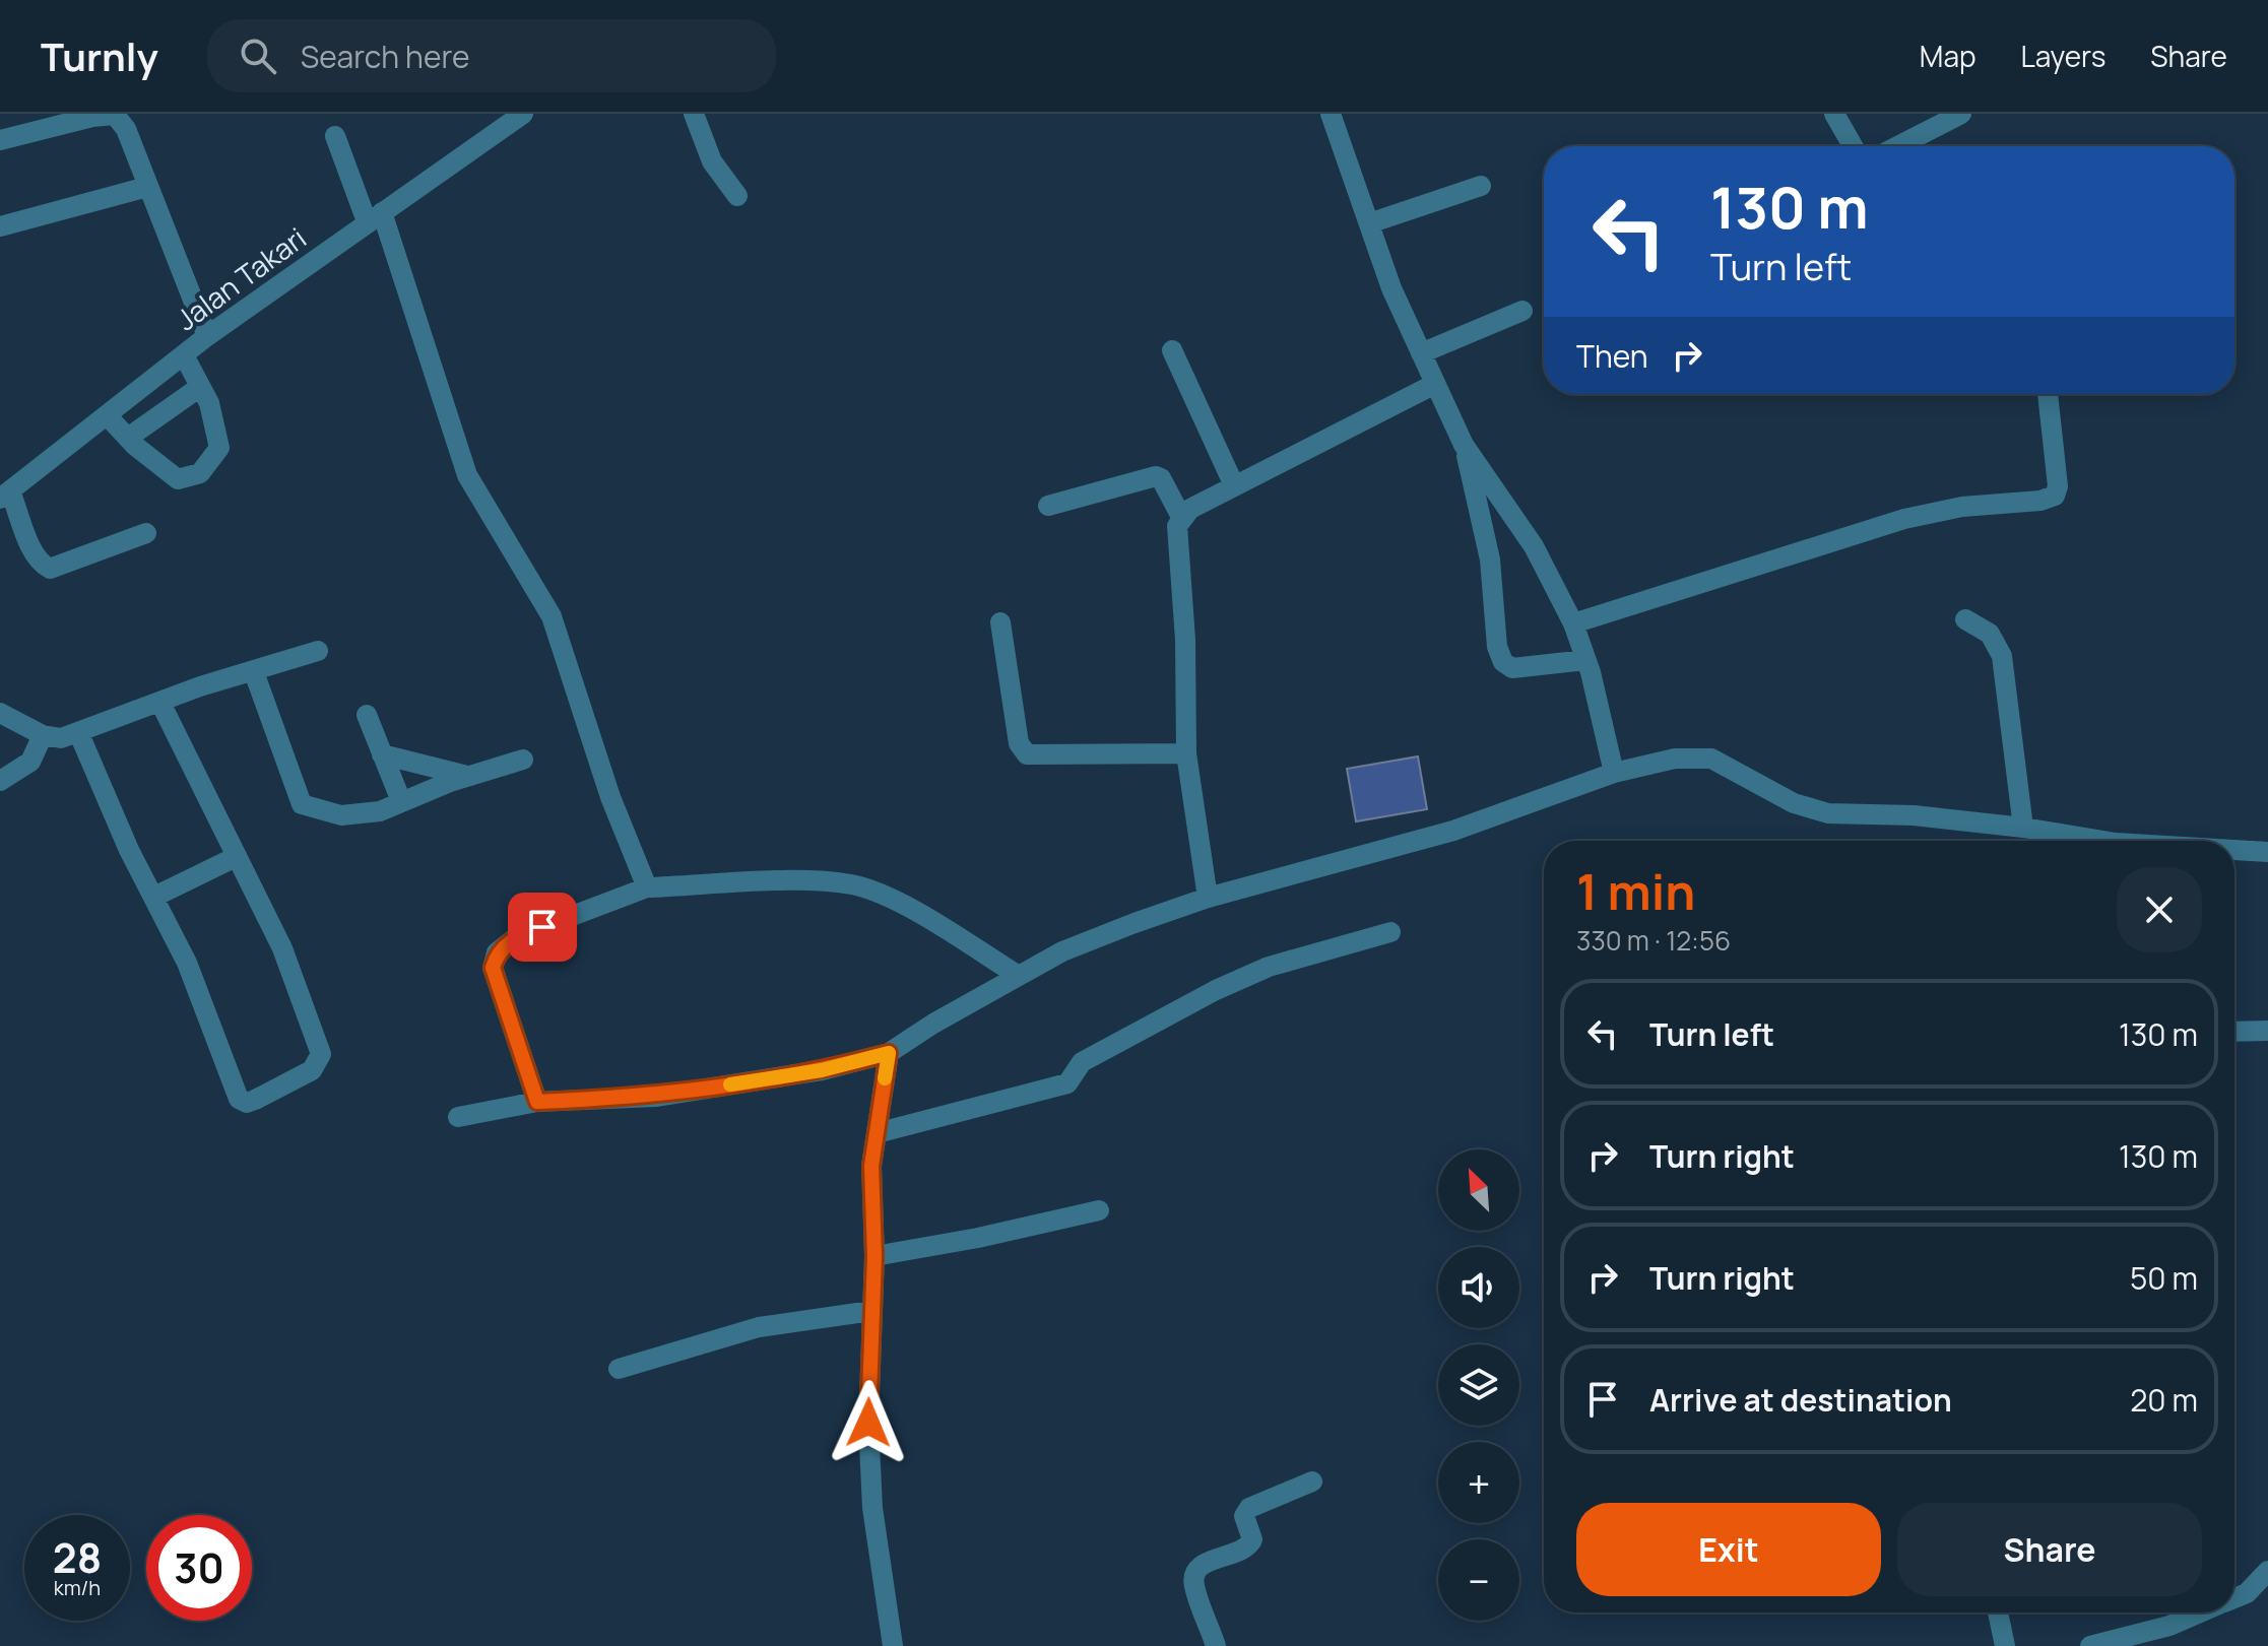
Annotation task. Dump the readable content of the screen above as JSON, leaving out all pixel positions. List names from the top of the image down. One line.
{"streets":{"street":["Jalan Takari"]},"north":"top left","page":{"header":"Turnly","search":"Search here","nav":["Map","Layers","Share"],"turn":["130 m","Turn left"],"then":"Then","heading":["1 min","330 m · 12:56"],"list":[{"name":"Turn left","value":"130 m"},{"name":"Turn right","value":"130 m"},{"name":"Turn right","value":"50 m"},{"name":"Arrive at destination","value":"20 m"}],"map_buttons":["+","−"],"buttons":["Exit","Share"],"speed":"28 km/h","limit":"30"}}
